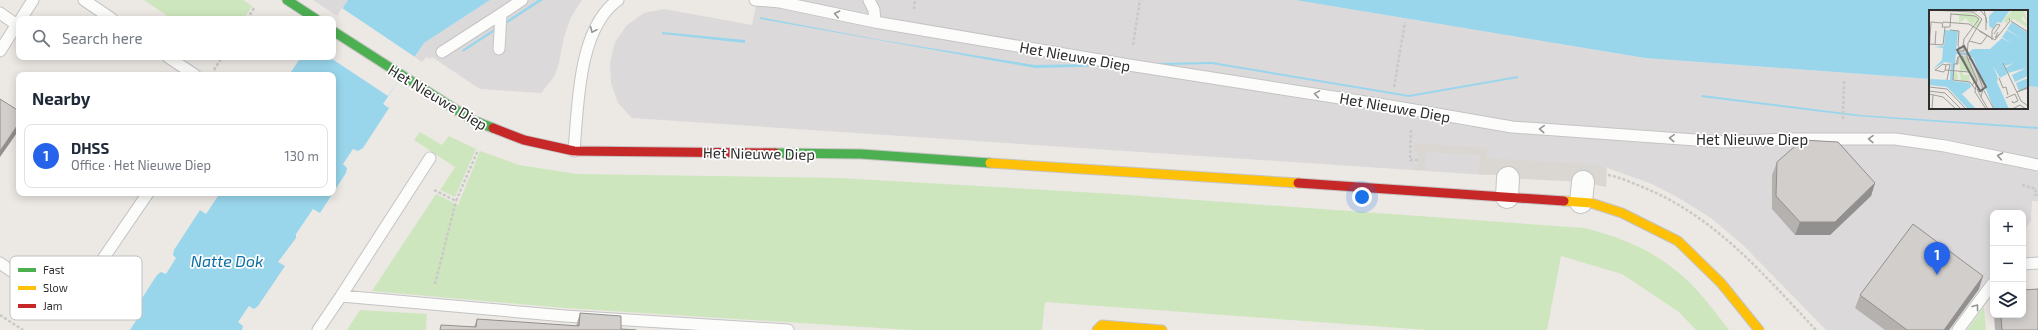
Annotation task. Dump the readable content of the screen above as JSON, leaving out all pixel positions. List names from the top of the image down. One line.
{"streets":{"street":["Het Nieuwe Diep"]},"water":["Natte Dok"],"legend":["Fast","Slow","Jam"],"page":{"search":"Search here","heading":"Nearby","list":[{"mark":"1","name":"DHSS","note":"Office · Het Nieuwe Diep","value":"130 m"}],"map_buttons":["+","−"],"pins":"1"}}
